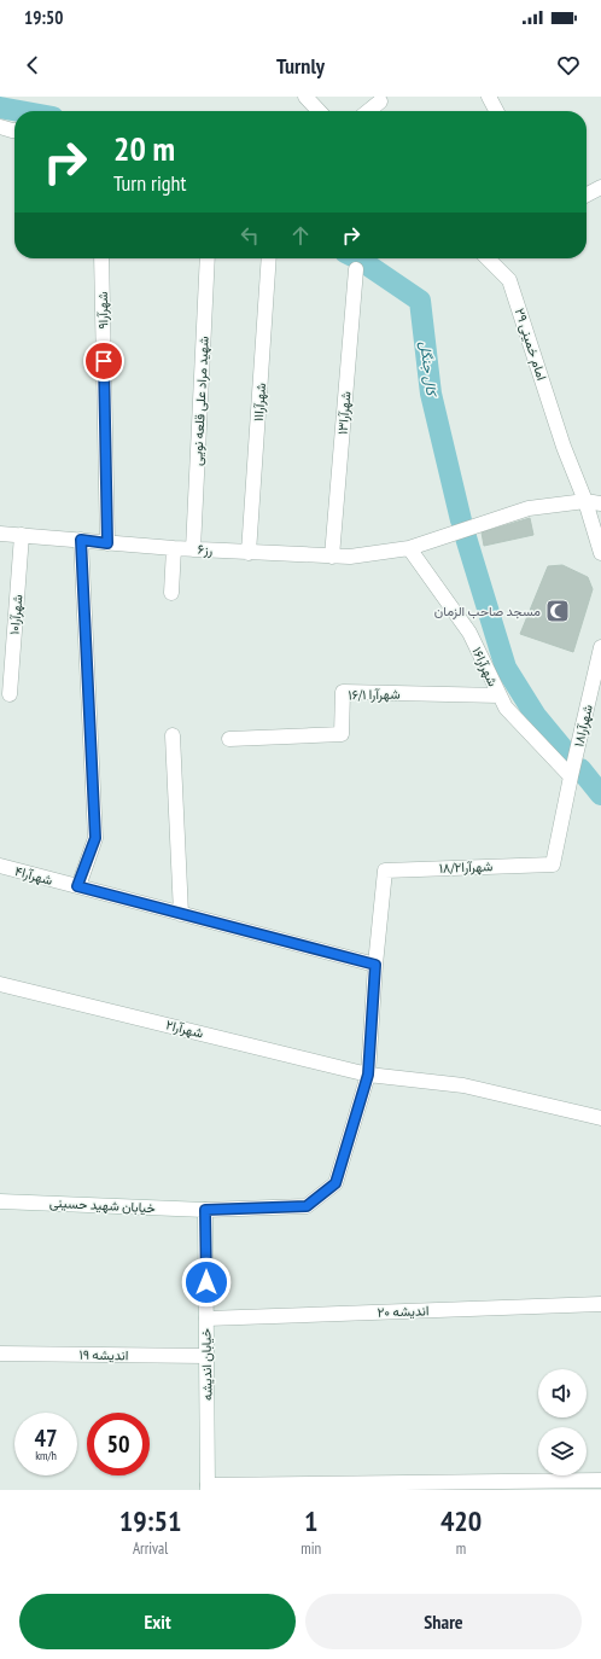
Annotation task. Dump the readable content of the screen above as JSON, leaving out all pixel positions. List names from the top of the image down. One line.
{"streets":{"street":["شهرآرا۹","امام خمینی ۲۹","شهید مراد علی قلعه نویی","شهرآرا۱۱","شهرآرا۱۳","رز۶","شهرآرا۱۰","شهرآرا۱۶","شهرآرا ۱۶/۱","شهرآرا۱۸","شهرآرا۱۸/۲","شهرآرا۴","شهرآرا۲","خیابان شهید حسینی","اندیشه ۲۰","اندیشه ۱۹","خیابان اندیشه"]},"crossings":[["شهرآرا۹","رز۶"],["امام خمینی ۲۹","رز۶"],["شهید مراد علی قلعه نویی","رز۶"],["شهرآرا۱۱","رز۶"],["شهرآرا۱۳","رز۶"],["رز۶","شهرآرا۱۰"],["رز۶","شهرآرا۱۶"],["شهرآرا۱۶","شهرآرا ۱۶/۱"],["شهرآرا۱۶","شهرآرا۱۸"],["شهرآرا۱۶","شهرآرا۱۸/۲"],["شهرآرا۱۸","شهرآرا۱۸/۲"],["شهرآرا۱۸/۲","شهرآرا۴"],["شهرآرا۱۸/۲","خیابان شهید حسینی"],["شهرآرا۴","خیابان شهید حسینی"],["شهرآرا۲","خیابان شهید حسینی"],["خیابان شهید حسینی","خیابان اندیشه"],["اندیشه ۲۰","خیابان اندیشه"],["اندیشه ۱۹","خیابان اندیشه"]],"water":["کال جنگل"],"places":{"mosque":["مسجد صاحب الزمان"]},"page":{"status":"19:50","header":"Turnly","turn":["20 m","Turn right"],"speed":"47 km/h","limit":"50","eta":["19:51","Arrival","1","min","420","m"],"buttons":["Exit","Share"]}}
